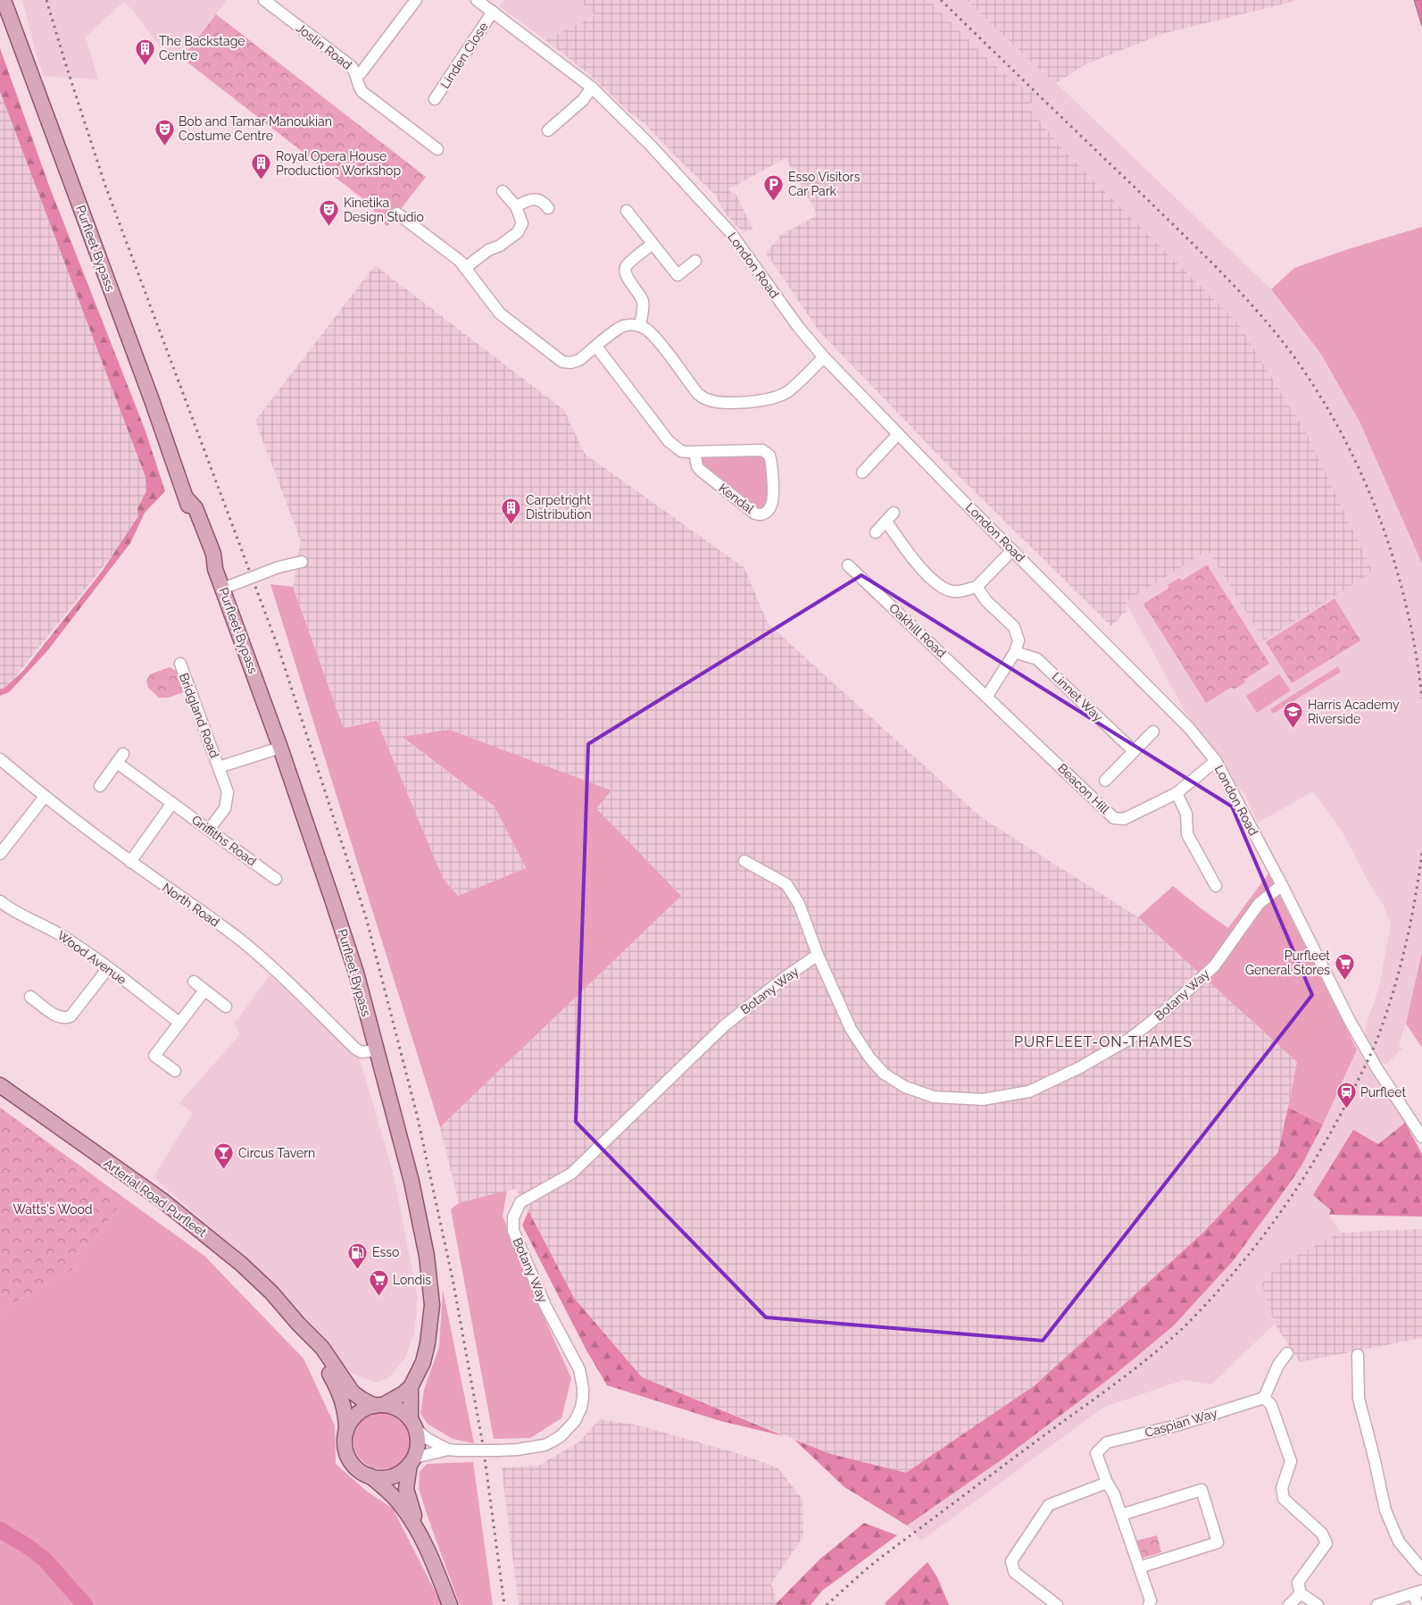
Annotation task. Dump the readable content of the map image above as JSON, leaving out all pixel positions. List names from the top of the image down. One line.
{"streets":{"main road":["Purfleet Bypass","Arterial Road Purfleet"],"street":["Joslin Road","Linden Close","London Road","Kendal","Oakhill Road","Linnet Way","Bridgland Road","Beacon Hill","Griffiths Road","North Road","Wood Avenue","Botany Way","Caspian Way"]},"crossings":[["Linden Close","London Road"],["Purfleet Bypass","Bridgland Road"],["Purfleet Bypass","North Road"],["Purfleet Bypass","Botany Way"],["Purfleet Bypass","Arterial Road Purfleet"],["London Road","Beacon Hill"],["London Road","Botany Way"],["Oakhill Road","Beacon Hill"],["Bridgland Road","Griffiths Road"],["Botany Way","Arterial Road Purfleet"]],"districts":["PURFLEET-ON-THAMES"],"parks":["Watts's Wood"],"places":{"building":["The Backstage Centre","Royal Opera House Production Workshop","Carpetright Distribution"],"theatre":["Bob and Tamar Manoukian Costume Centre","Kinetika Design Studio"],"parking":["Esso Visitors Car Park"],"school or university":["Harris Academy Riverside"],"supermarket":["Purfleet General Stores","Londis"],"station":["Purfleet"],"bar":["Circus Tavern"],"fuel station":["Esso"]}}
